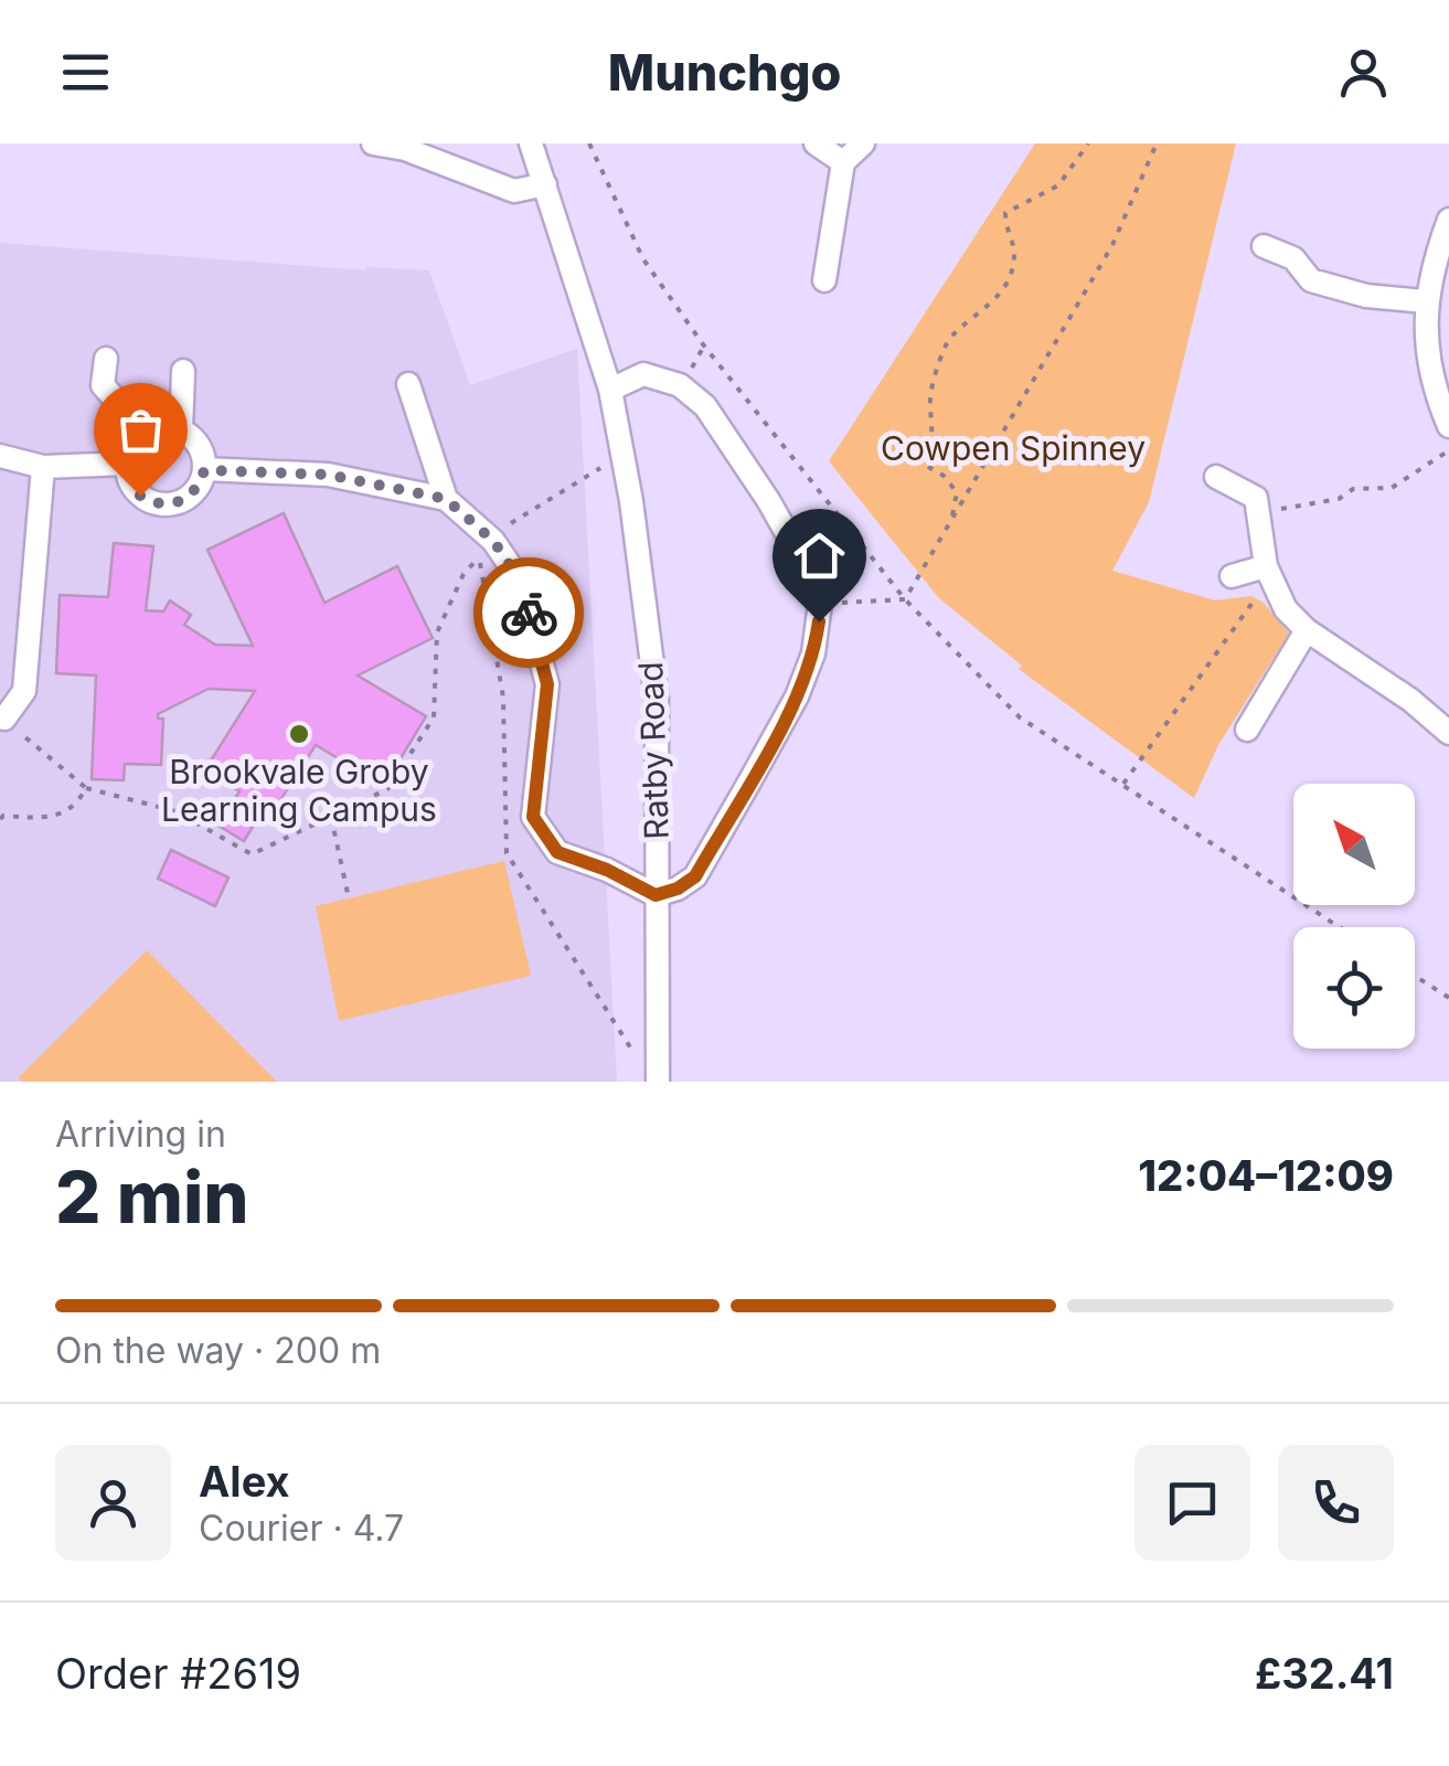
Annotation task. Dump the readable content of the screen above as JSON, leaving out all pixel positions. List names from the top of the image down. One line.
{"streets":{"street":["Ratby Road"]},"parks":["Cowpen Spinney"],"places":["Brookvale Groby Learning Campus"],"north":"top left","page":{"header":"Munchgo","heading":["2 min","Arriving in","12:04–12:09"],"panel":["Alex","Courier · 4.7","Order #2619","£32.41"],"bar":"On the way · 200 m"}}
